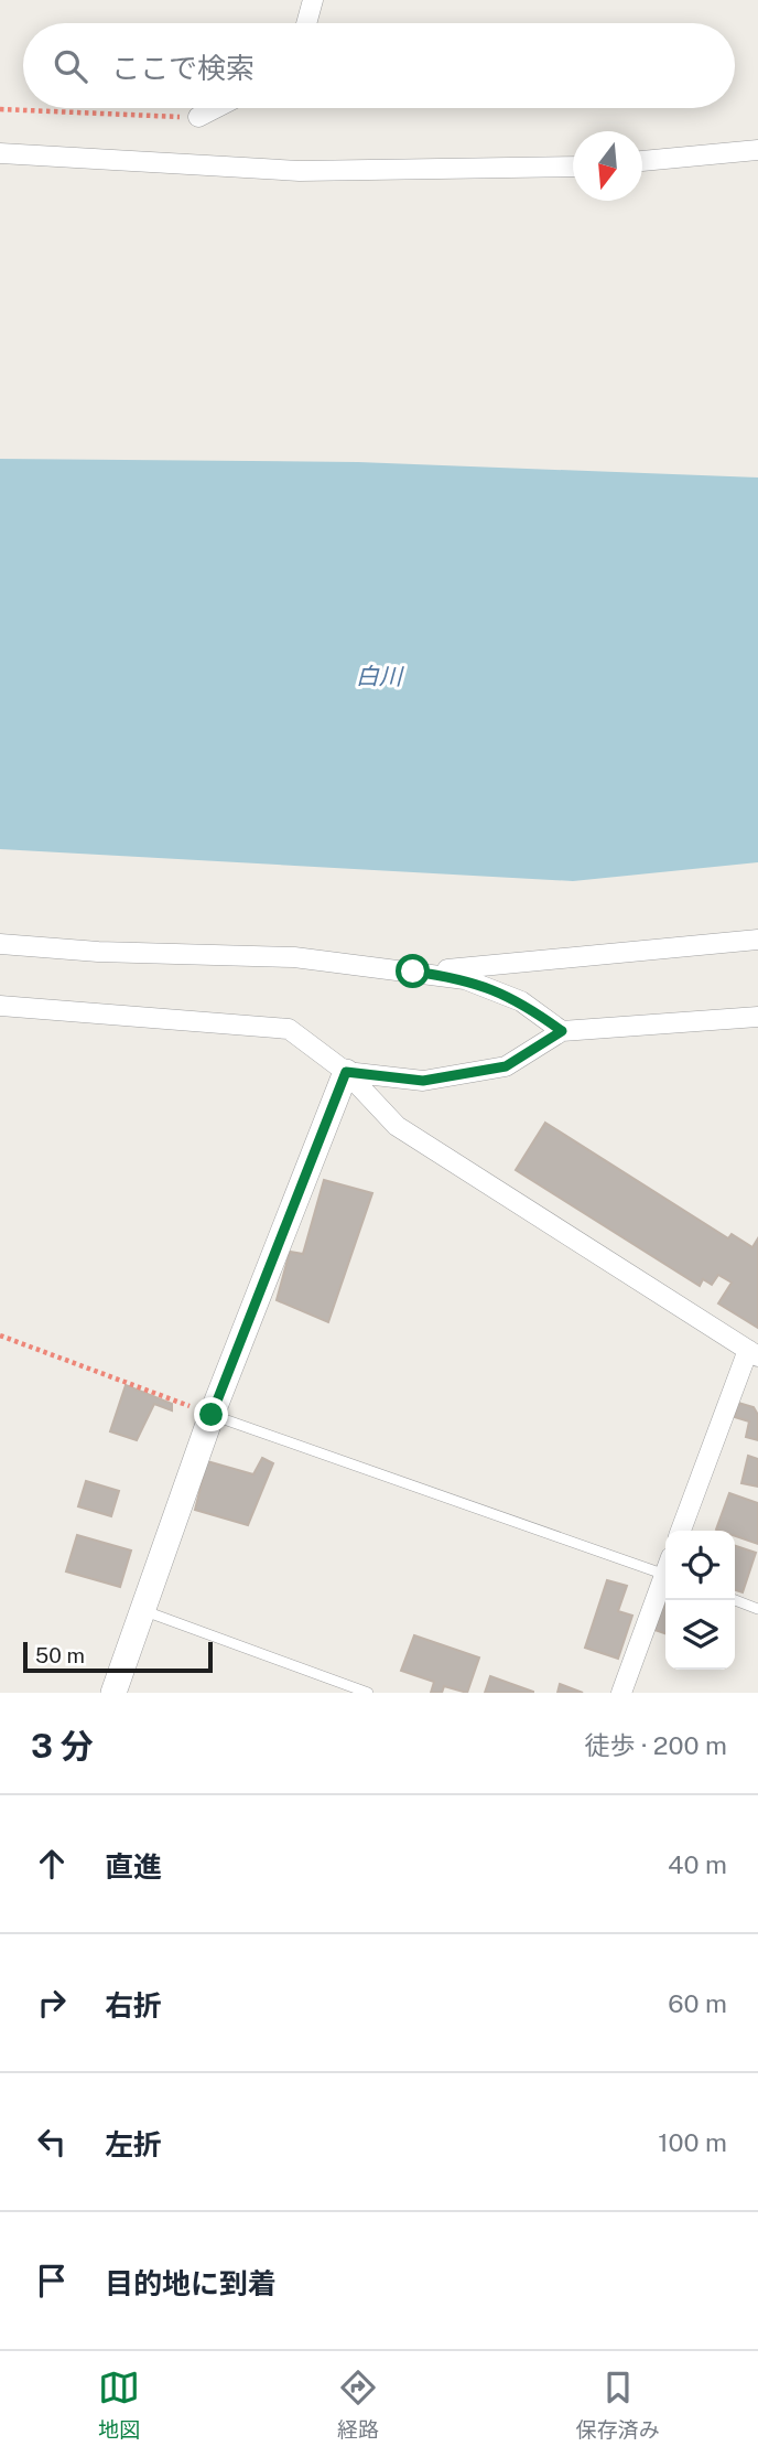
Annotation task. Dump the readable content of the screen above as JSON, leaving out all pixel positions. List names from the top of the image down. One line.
{"water":["白川"],"scale_bar":"50 m","north":"bottom","page":{"search":"ここで検索","scale":"50 m","heading":["3 分","徒歩 · 200 m"],"list":[["直進","40 m"],["右折","60 m"],["左折","100 m"],"目的地に到着"],"nav":["地図","経路","保存済み"]}}
